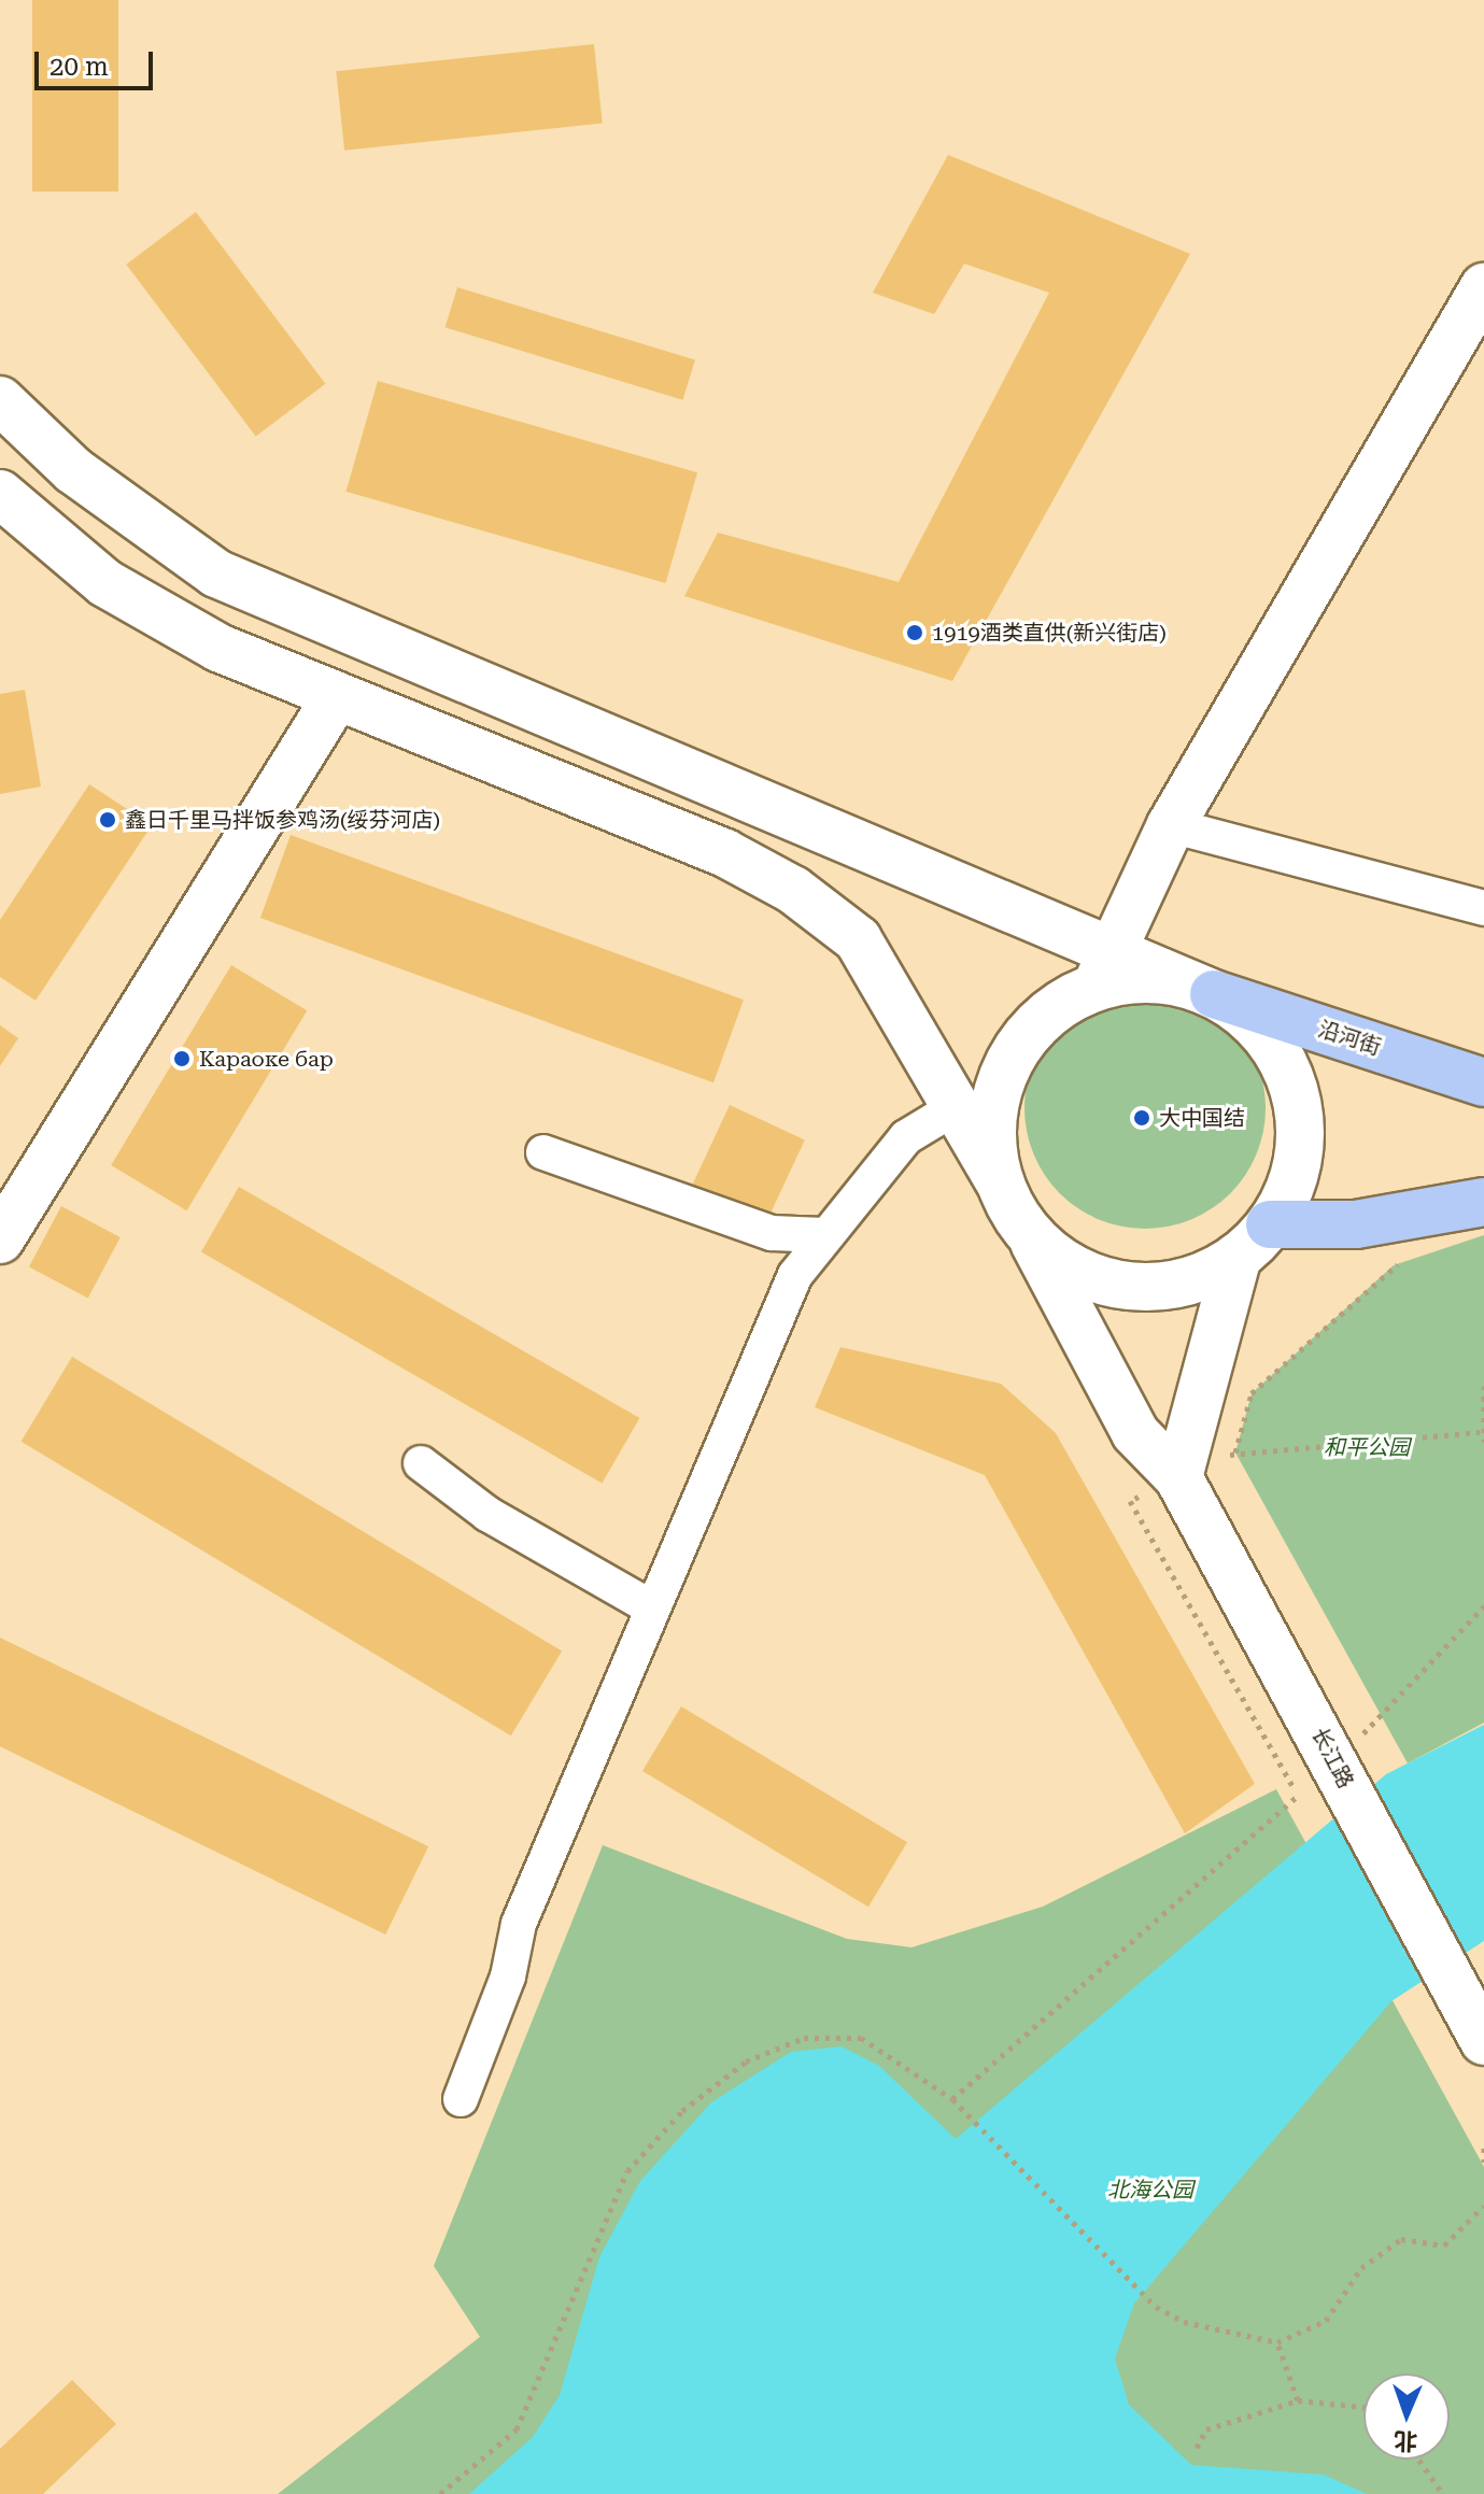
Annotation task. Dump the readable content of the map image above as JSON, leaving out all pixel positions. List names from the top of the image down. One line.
{"streets":{"main road":["沿河街","长江路"]},"parks":["和平公园","北海公园"],"places":["1919酒类直供(新兴街店)","鑫日千里马拌饭参鸡汤(绥芬河店)","Караоке бар","大中国结"],"scale_bar":"20 m","north":"bottom"}
